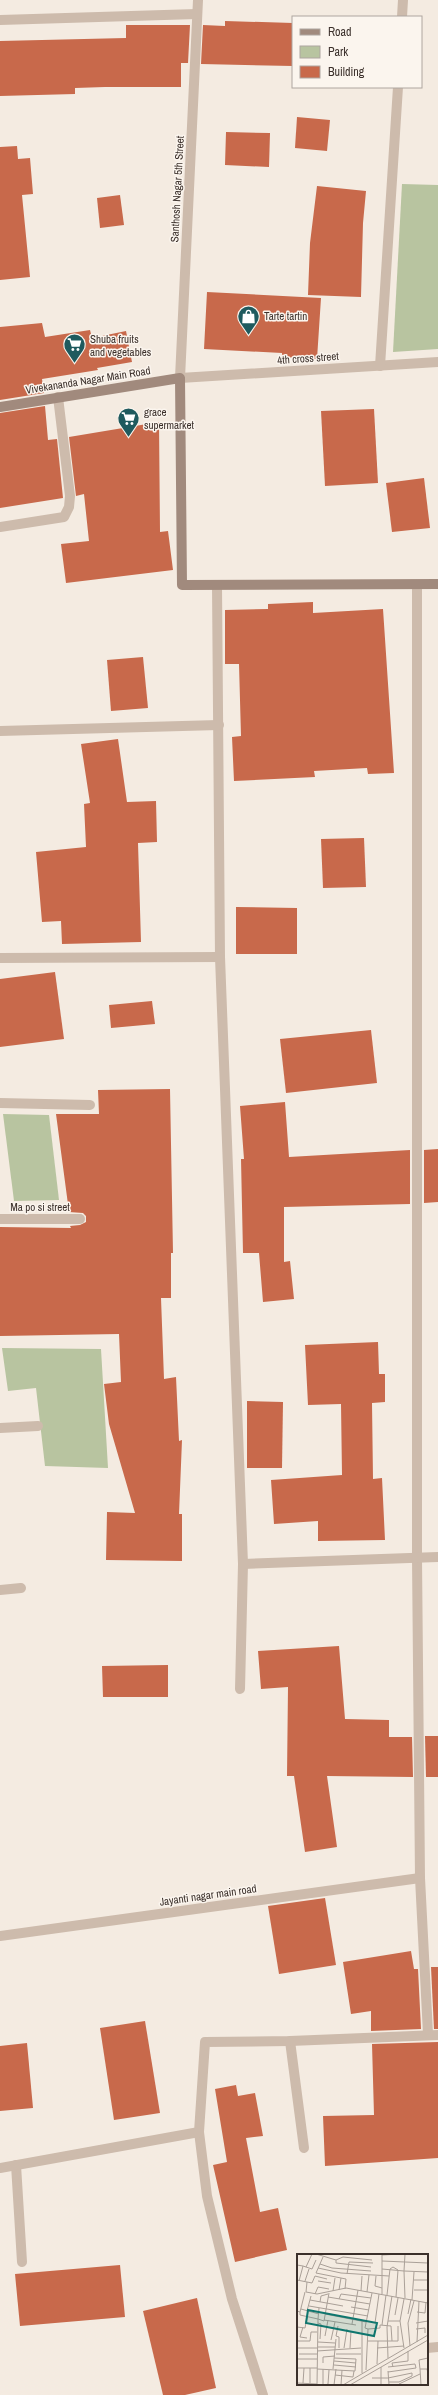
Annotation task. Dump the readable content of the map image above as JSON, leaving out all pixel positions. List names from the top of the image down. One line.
{"streets":{"main road":["Vivekananda Nagar Main Road"],"street":["Santhosh Nagar 5th Street","4th cross street","Ma po si street","Jayanti nagar main road"]},"crossings":[["Santhosh Nagar 5th Street","4th cross street"],["Santhosh Nagar 5th Street","Vivekananda Nagar Main Road"],["4th cross street","Vivekananda Nagar Main Road"]],"places":{"shop":["Tarte tartin"],"supermarket":["Shuba fruits and vegetables","grace supermarket"]},"legend":["Road","Park","Building"]}
